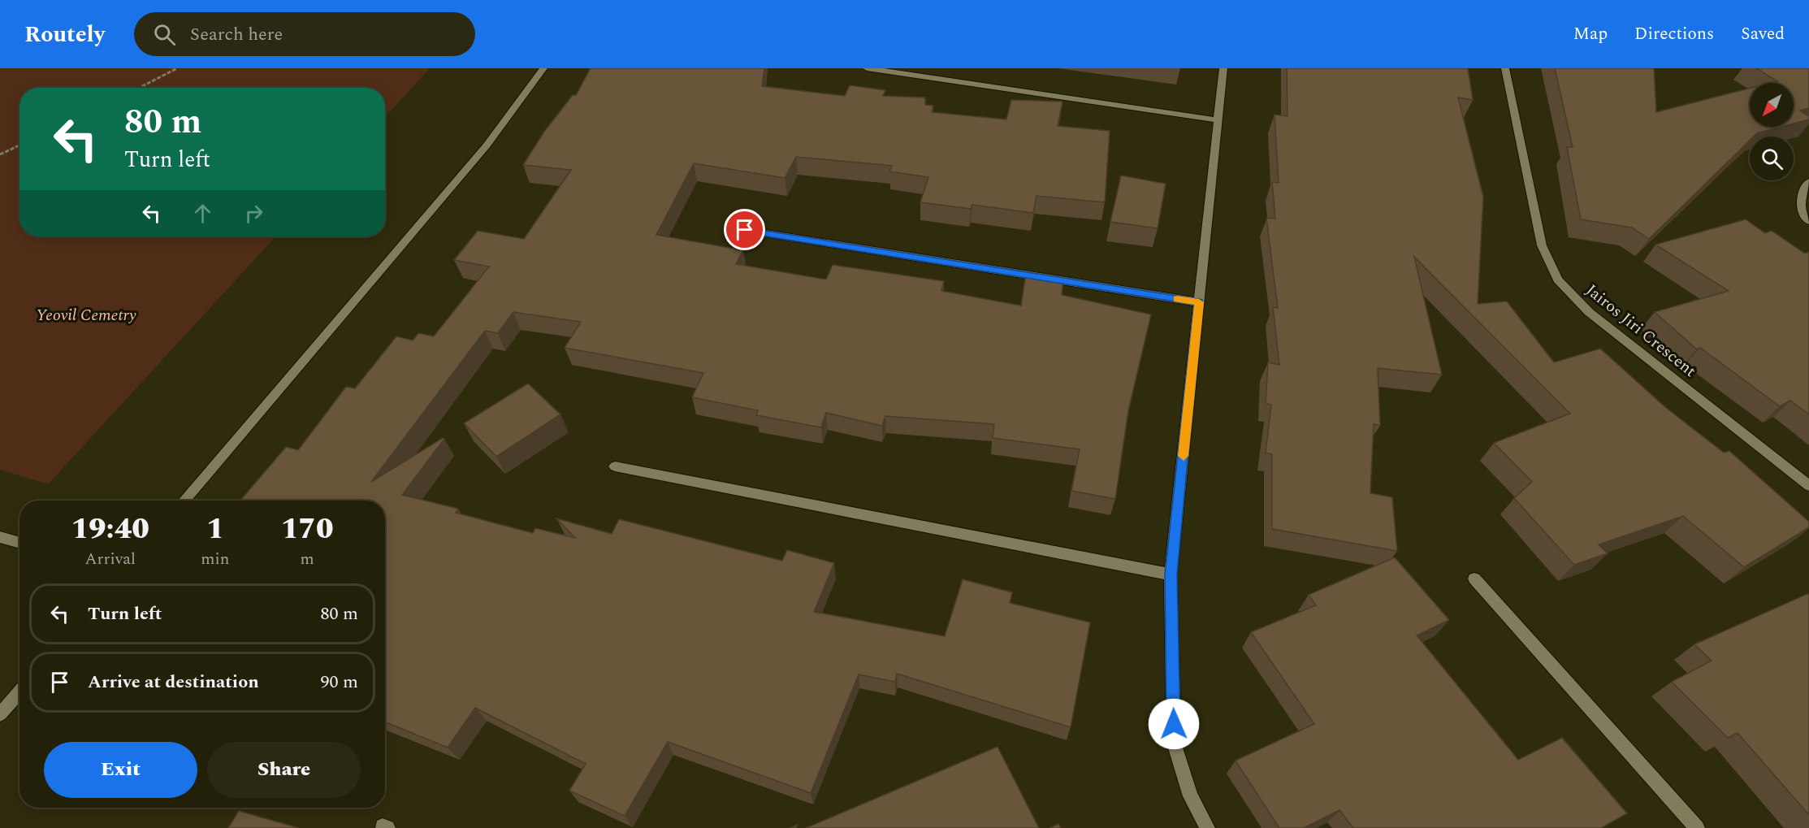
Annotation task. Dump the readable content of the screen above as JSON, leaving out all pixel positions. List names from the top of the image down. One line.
{"streets":{"street":["Jairos Jiri Crescent"]},"parks":["Yeovil Cemetry"],"north":"bottom left","page":{"header":"Routely","search":"Search here","nav":["Map","Directions","Saved"],"turn":["80 m","Turn left"],"eta":["19:40","Arrival","1","min","170","m"],"list":[{"name":"Turn left","value":"80 m"},{"name":"Arrive at destination","value":"90 m"}],"buttons":["Exit","Share"]}}
